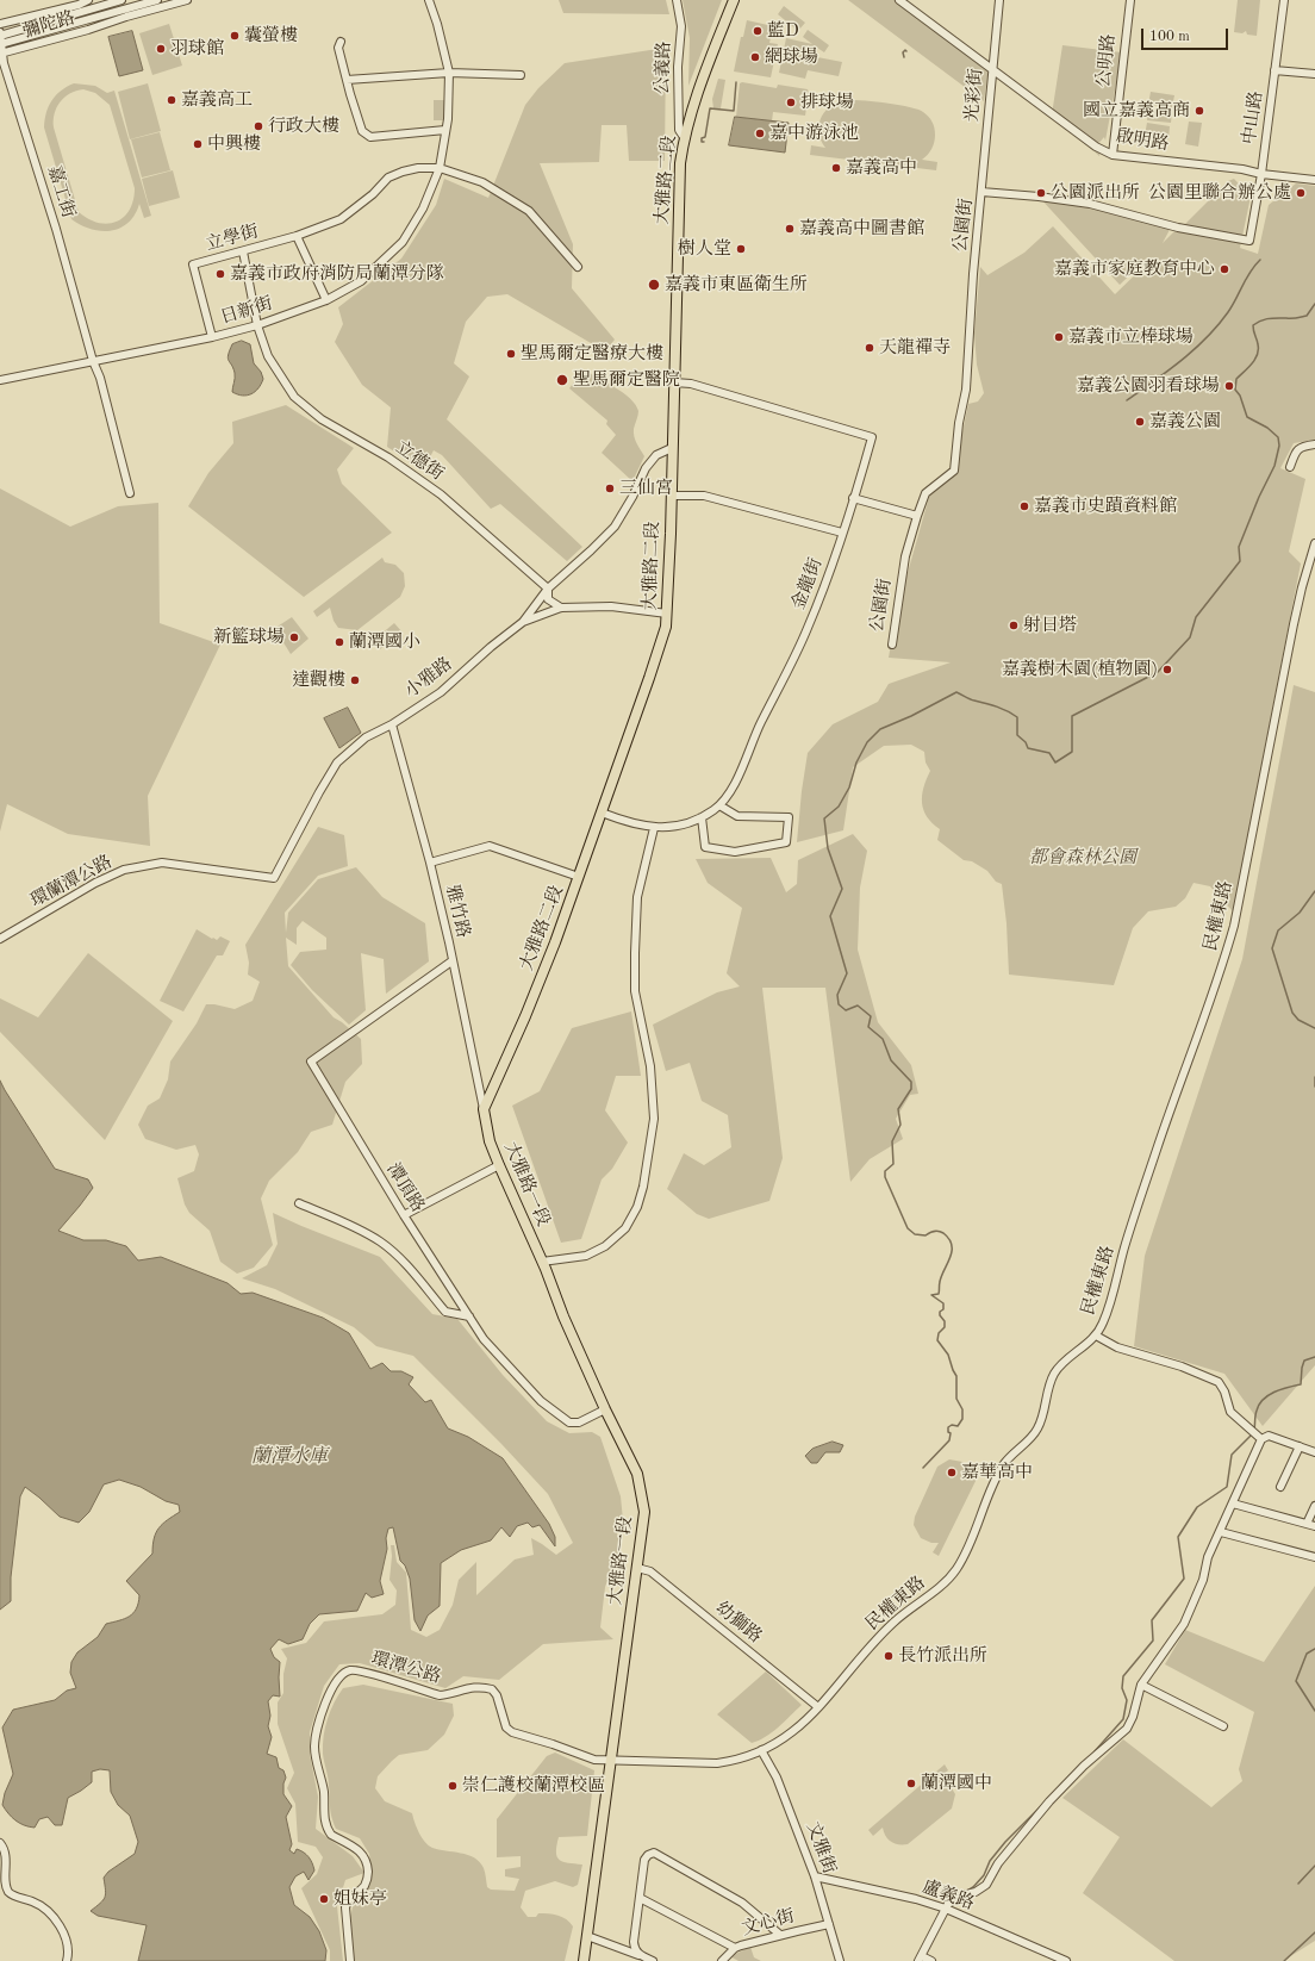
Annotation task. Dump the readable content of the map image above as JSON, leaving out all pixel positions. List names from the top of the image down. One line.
{"streets":{"main road":["大雅路二段","大雅路一段"],"street":["彌陀路","公明路","公義路","光彩街","中山路","啟明路","嘉工街","公園街","立學街","日新街","立德街","金龍街","小雅路","環蘭潭公路","雅竹路","民權東路","潭頂路","幼獅路","環潭公路","文雅街","盧義路","文心街"]},"crossings":[["彌陀路","嘉工街"],["公明路","啟明路"],["公義路","大雅路二段"],["光彩街","啟明路"],["光彩街","公園街"],["中山路","啟明路"],["中山路","公園街"],["大雅路二段","金龍街"],["大雅路二段","小雅路"],["大雅路二段","雅竹路"],["大雅路二段","大雅路一段"],["嘉工街","日新街"],["立學街","日新街"],["立學街","立德街"],["日新街","立德街"],["立德街","小雅路"],["小雅路","環蘭潭公路"],["小雅路","雅竹路"],["雅竹路","大雅路一段"],["雅竹路","潭頂路"],["民權東路","大雅路一段"],["民權東路","幼獅路"],["民權東路","環潭公路"],["民權東路","文雅街"],["大雅路一段","潭頂路"],["大雅路一段","幼獅路"],["大雅路一段","環潭公路"],["文雅街","盧義路"],["文雅街","文心街"]],"water":["蘭潭水庫"],"parks":["都會森林公園"],"places":["藍D","囊螢樓","羽球館","網球場","嘉義高工","排球場","國立嘉義高商","行政大樓","嘉中游泳池","中興樓","嘉義高中","公園派出所","公園里聯合辦公處","嘉義高中圖書館","樹人堂","嘉義市家庭教育中心","嘉義市政府消防局蘭潭分隊","嘉義市東區衛生所","嘉義市立棒球場","天龍禪寺","聖馬爾定醫療大樓","聖馬爾定醫院","嘉義公園羽看球場","嘉義公園","三仙宮","嘉義市史蹟資料館","射日塔","新籃球場","蘭潭國小","嘉義樹木園(植物園)","達觀樓","嘉華高中","長竹派出所","蘭潭國中","崇仁護校蘭潭校區","姐妹亭"],"scale_bar":"100 m"}
